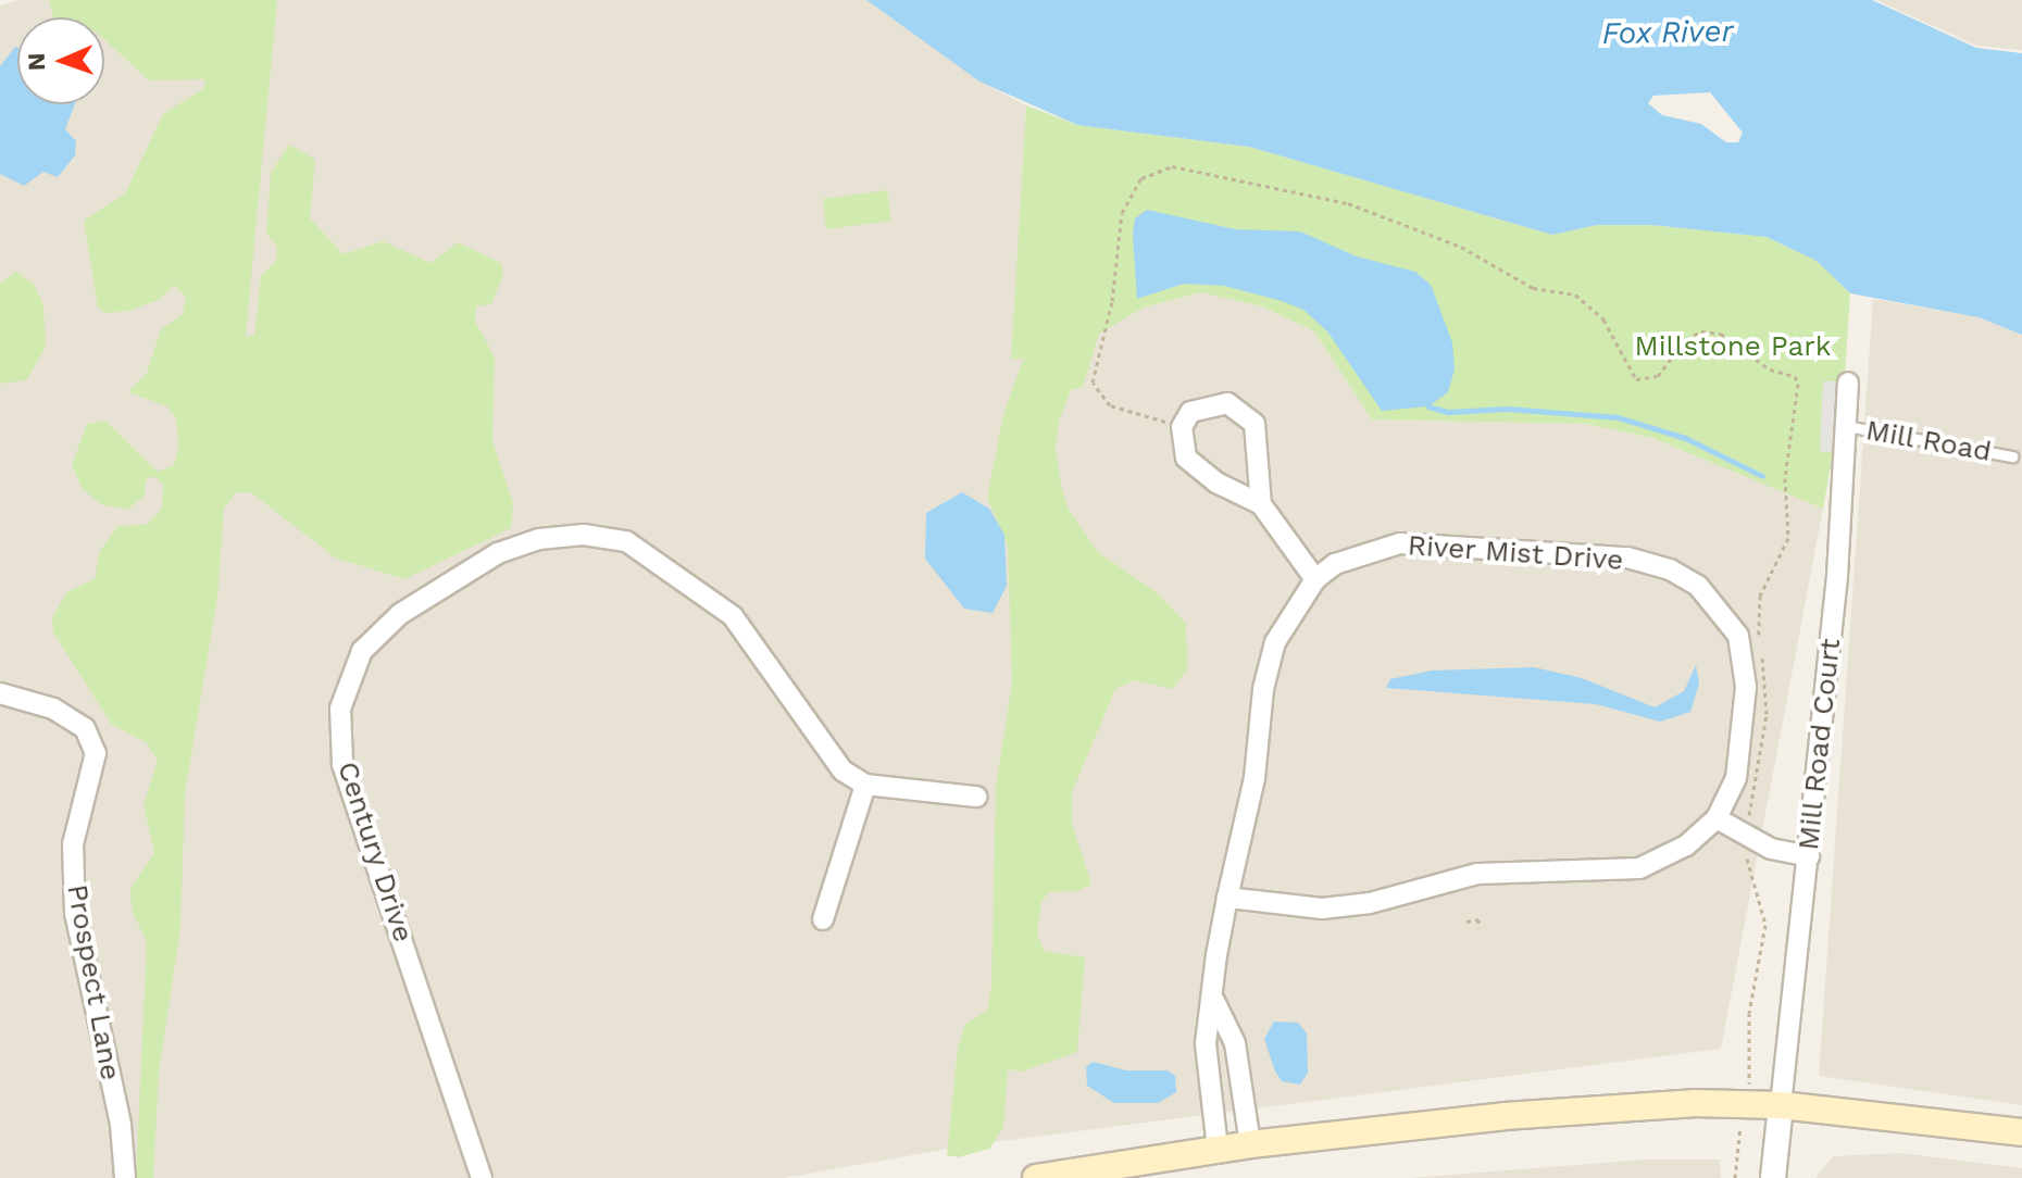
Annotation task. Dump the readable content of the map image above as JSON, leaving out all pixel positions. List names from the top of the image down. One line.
{"streets":{"street":["River Mist Drive","Mill Road Court","Century Drive","Prospect Lane"],"lane":["Mill Road"]},"crossings":[["Mill Road","Mill Road Court"]],"water":["Fox River"],"parks":["Millstone Park"],"north":"left"}
